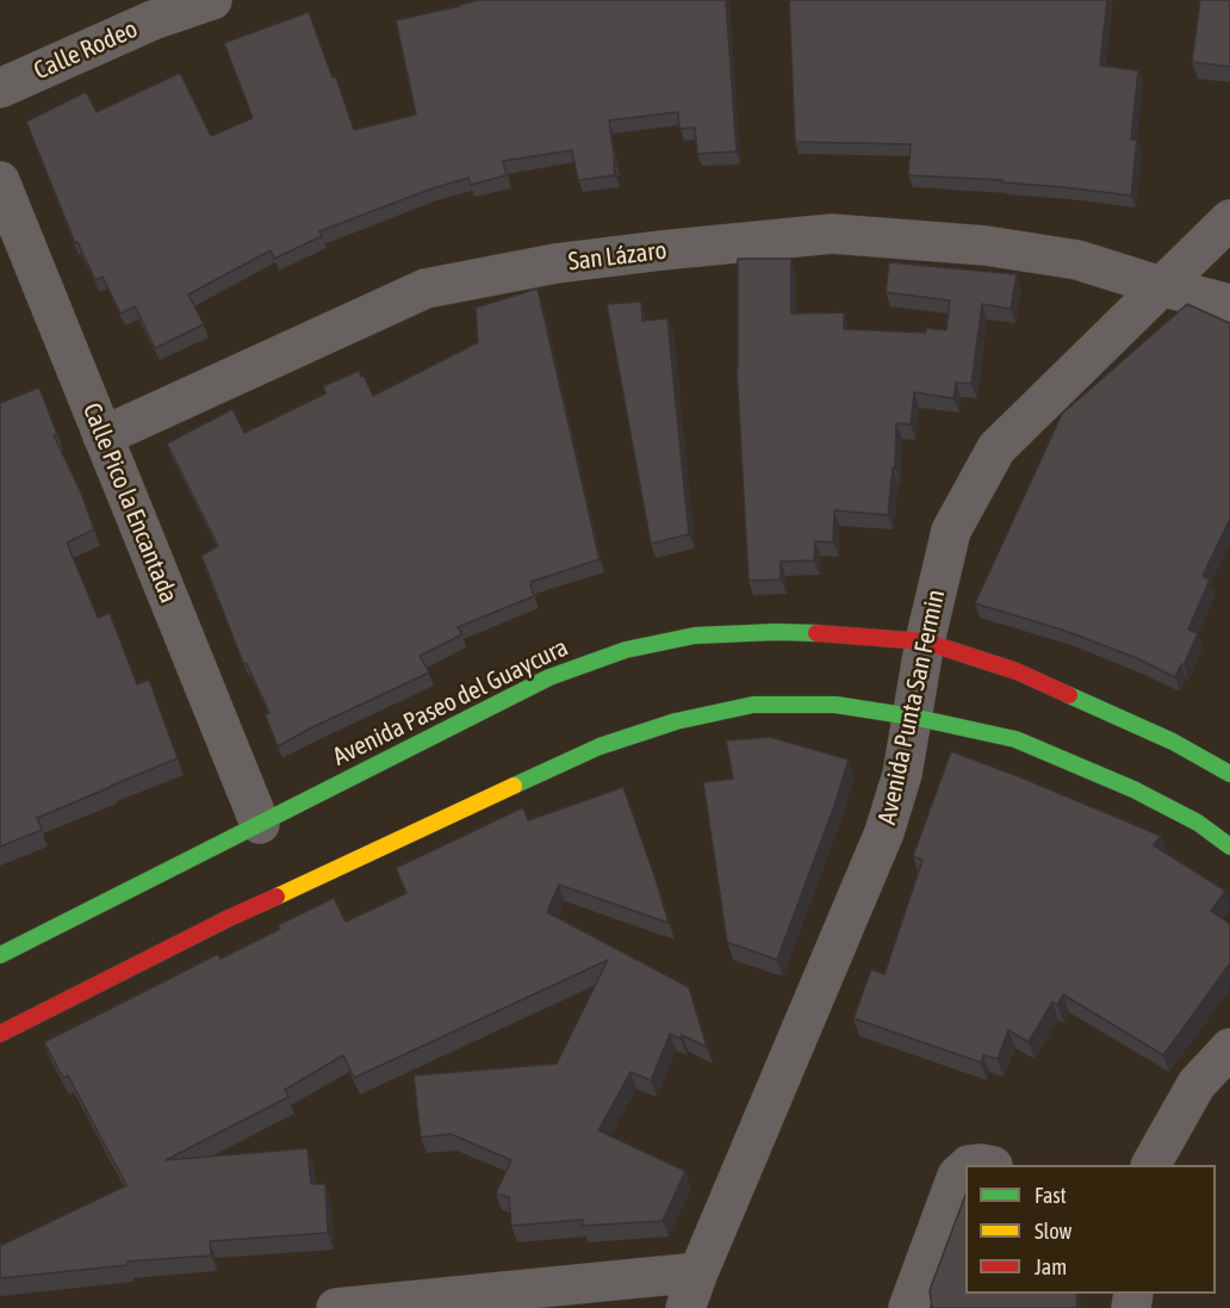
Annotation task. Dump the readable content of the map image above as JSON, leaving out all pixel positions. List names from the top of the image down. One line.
{"streets":{"main road":["Avenida Paseo del Guaycura"],"street":["Calle Rodeo","San Lázaro","Calle Pico la Encantada","Avenida Punta San Fermin"]},"crossings":[["San Lázaro","Calle Pico la Encantada"],["San Lázaro","Avenida Punta San Fermin"],["Calle Pico la Encantada","Avenida Paseo del Guaycura"],["Avenida Paseo del Guaycura","Avenida Punta San Fermin"]],"legend":["Fast","Slow","Jam"]}
